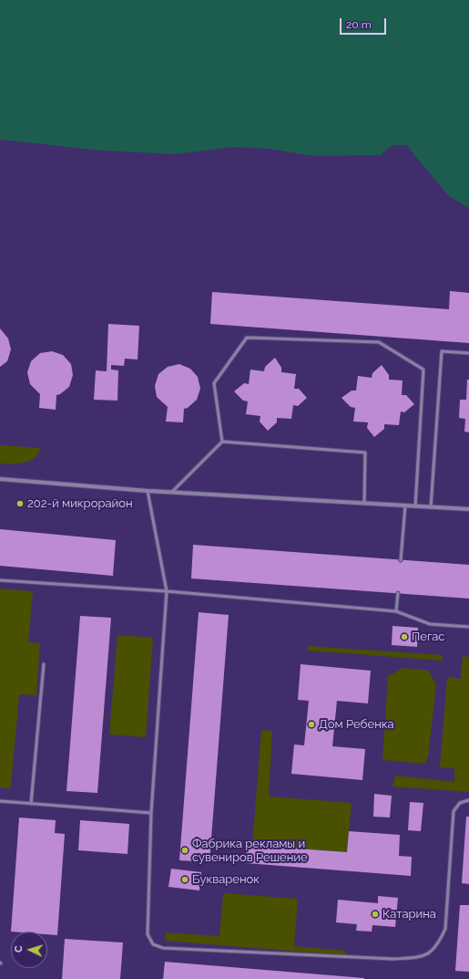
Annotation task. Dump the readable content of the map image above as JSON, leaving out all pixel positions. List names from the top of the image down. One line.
{"places":["202-й микрорайон","Пегас","Дом Ребенка","Фабрика рекламы и сувениров Решение","Букваренок","Катарина"],"scale_bar":"20 m","north":"left"}
